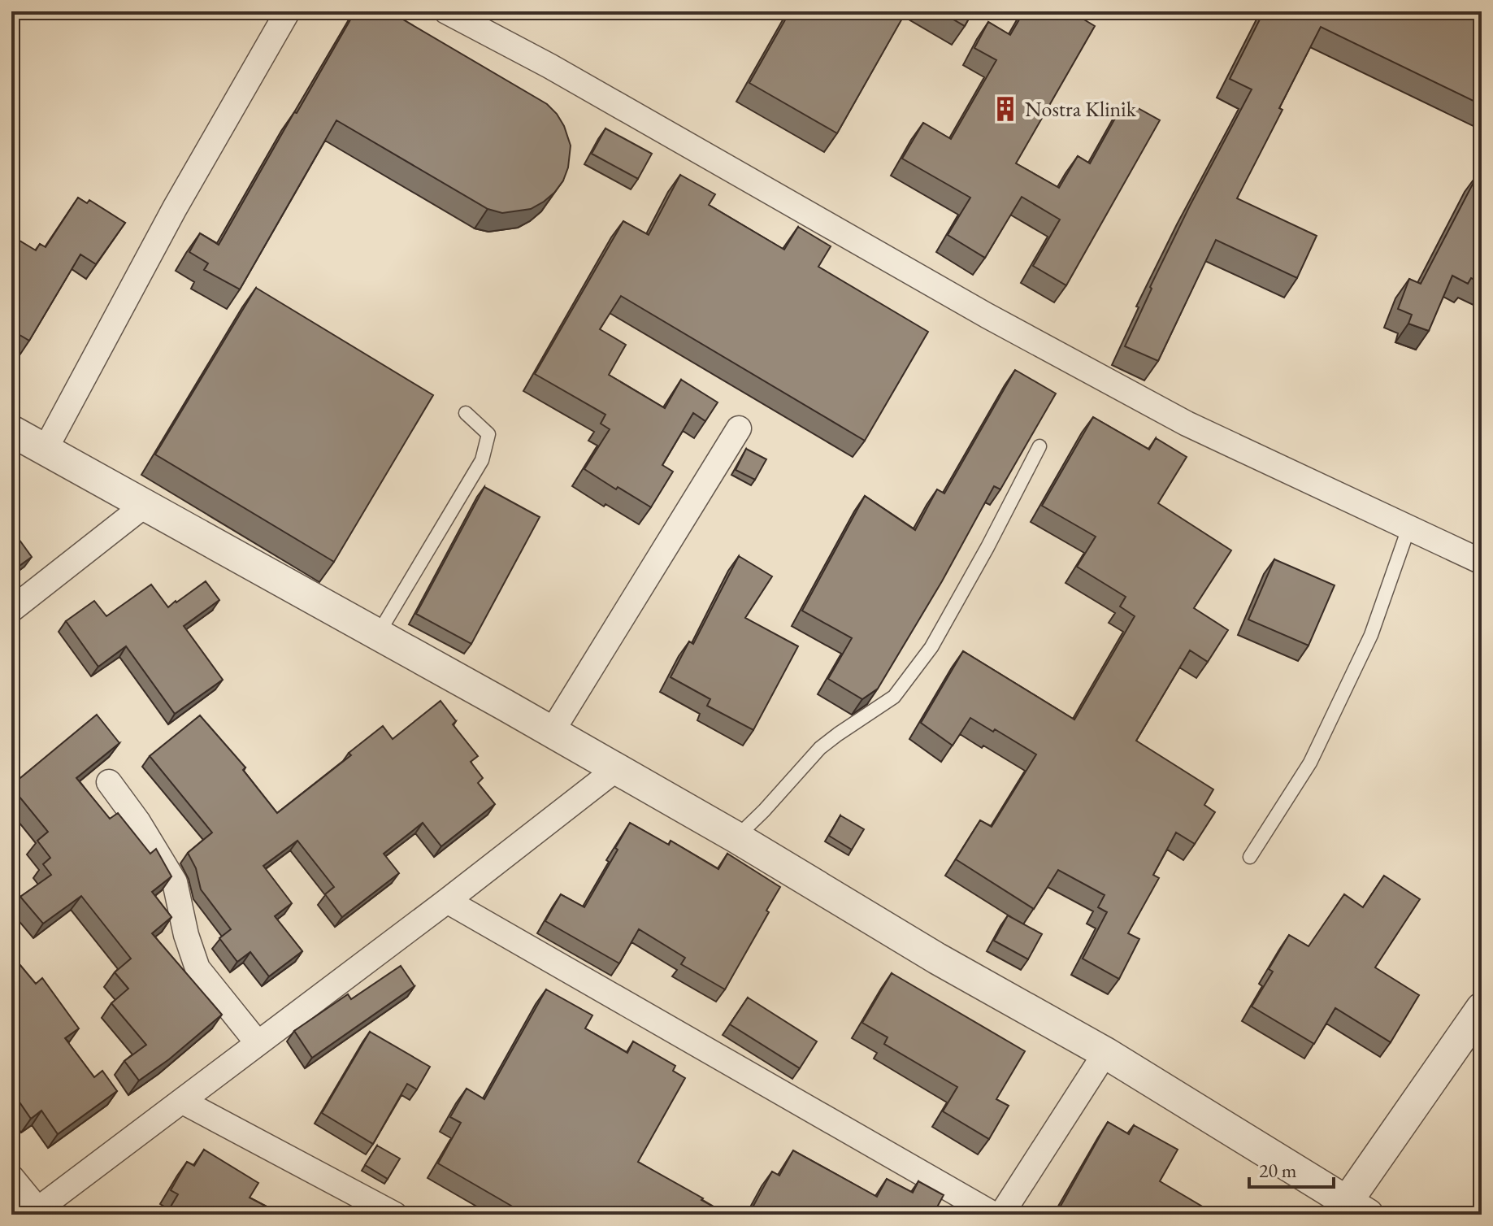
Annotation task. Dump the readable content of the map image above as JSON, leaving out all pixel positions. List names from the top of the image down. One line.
{"places":{"building":["Nostra Klinik"]},"scale_bar":"20 m"}
